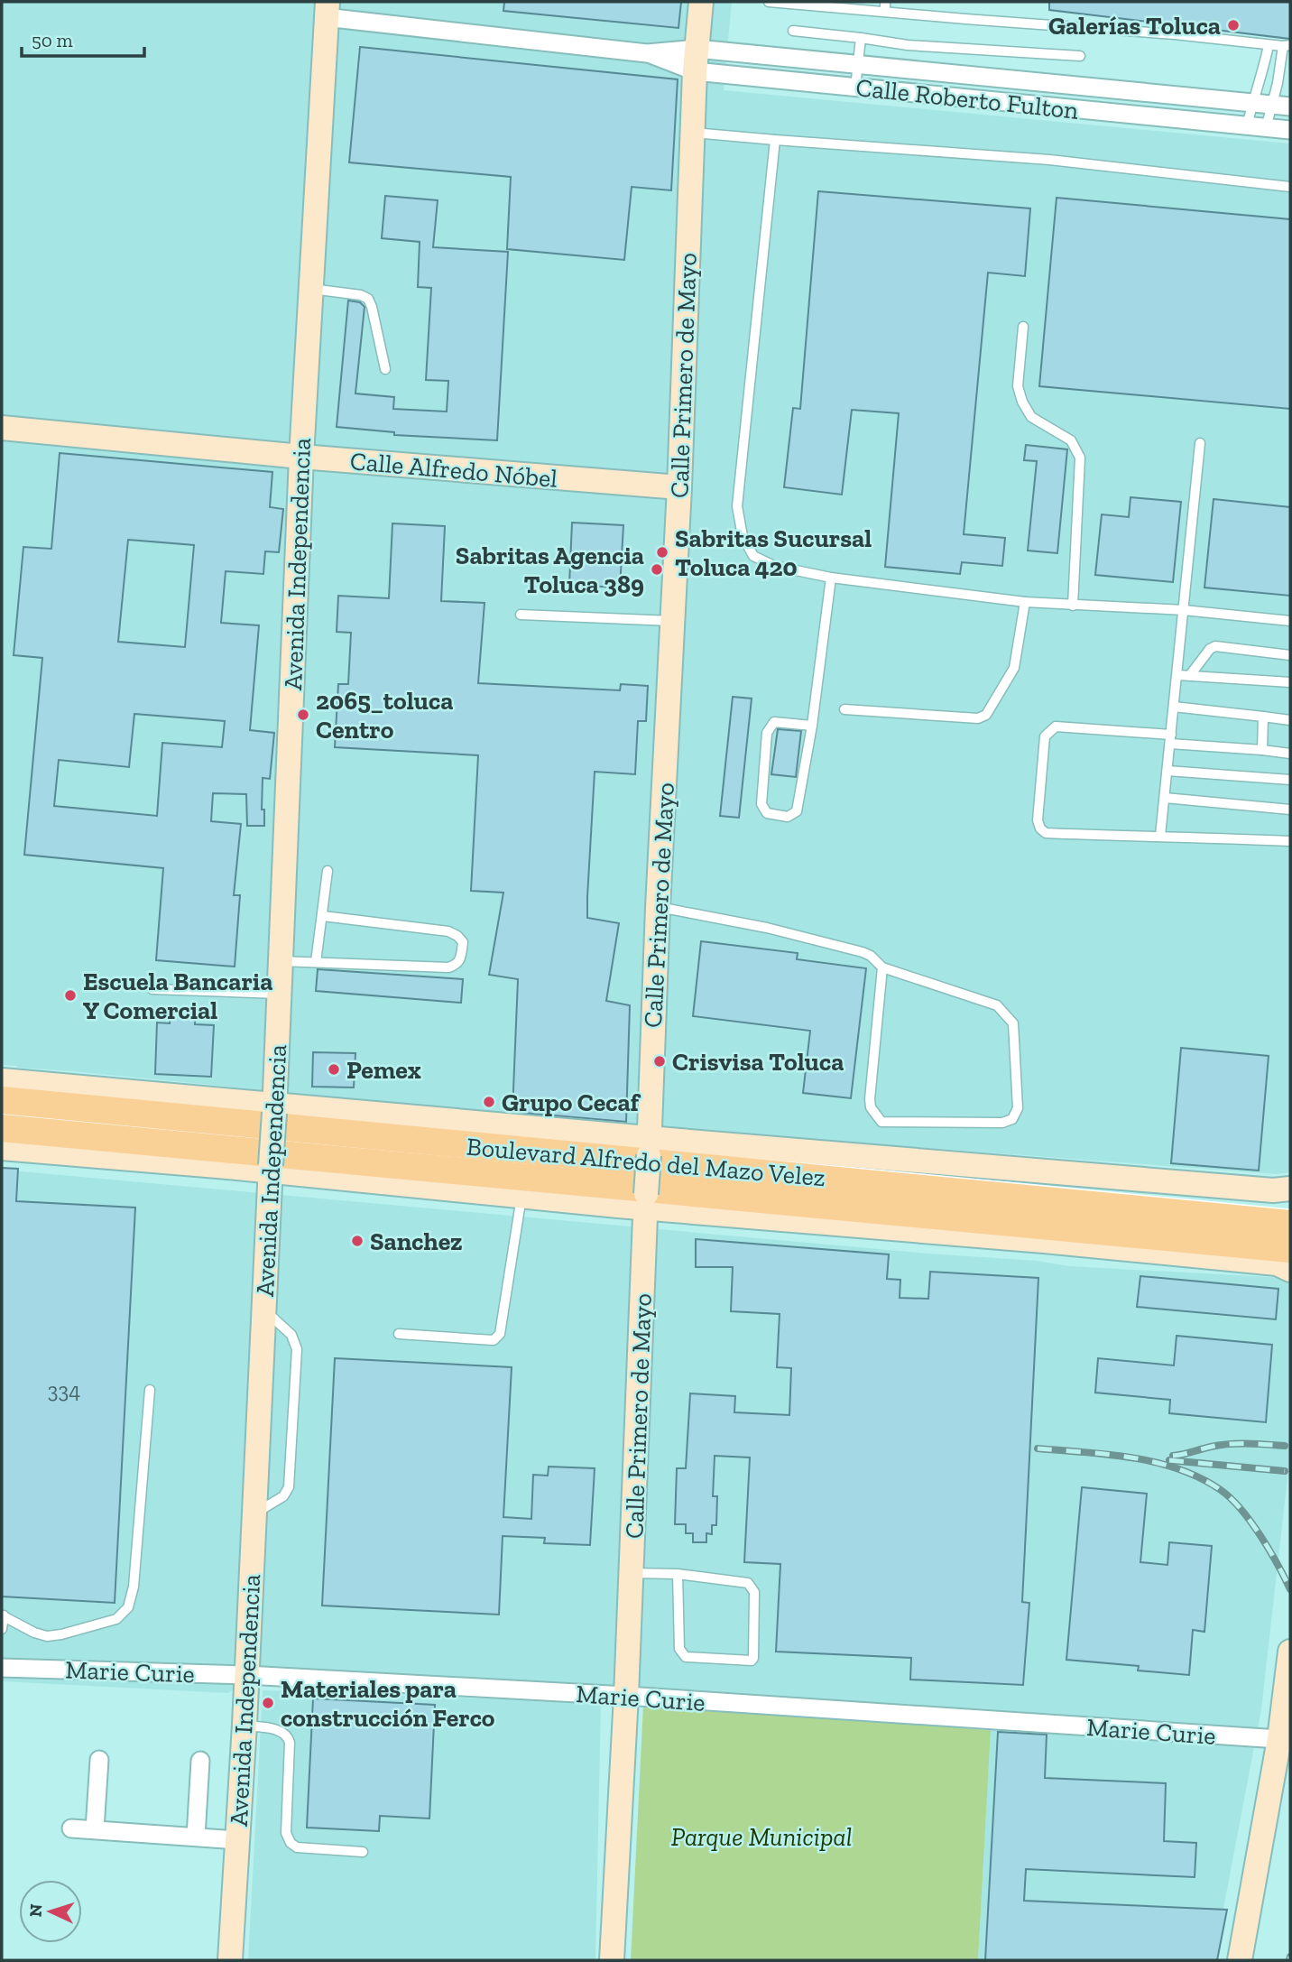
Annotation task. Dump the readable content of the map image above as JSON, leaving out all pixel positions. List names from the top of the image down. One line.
{"streets":{"main road":["Calle Primero de Mayo","Calle Alfredo Nóbel","Avenida Independencia","Boulevard Alfredo del Mazo Velez"],"street":["Calle Roberto Fulton","Marie Curie"]},"crossings":[["Calle Roberto Fulton","Calle Primero de Mayo"],["Calle Roberto Fulton","Avenida Independencia"],["Calle Primero de Mayo","Calle Alfredo Nóbel"],["Calle Primero de Mayo","Boulevard Alfredo del Mazo Velez"],["Calle Primero de Mayo","Marie Curie"],["Calle Alfredo Nóbel","Avenida Independencia"],["Avenida Independencia","Boulevard Alfredo del Mazo Velez"],["Avenida Independencia","Marie Curie"]],"parks":["Parque Municipal"],"places":["Galerías Toluca","Sabritas Sucursal Toluca 420","Sabritas Agencia Toluca 389","2065_toluca Centro","Escuela Bancaria Y Comercial","Crisvisa Toluca","Pemex","Grupo Cecaf","Sanchez","Materiales para construcción Ferco"],"house_numbers":["334"],"scale_bar":"50 m","north":"left"}
